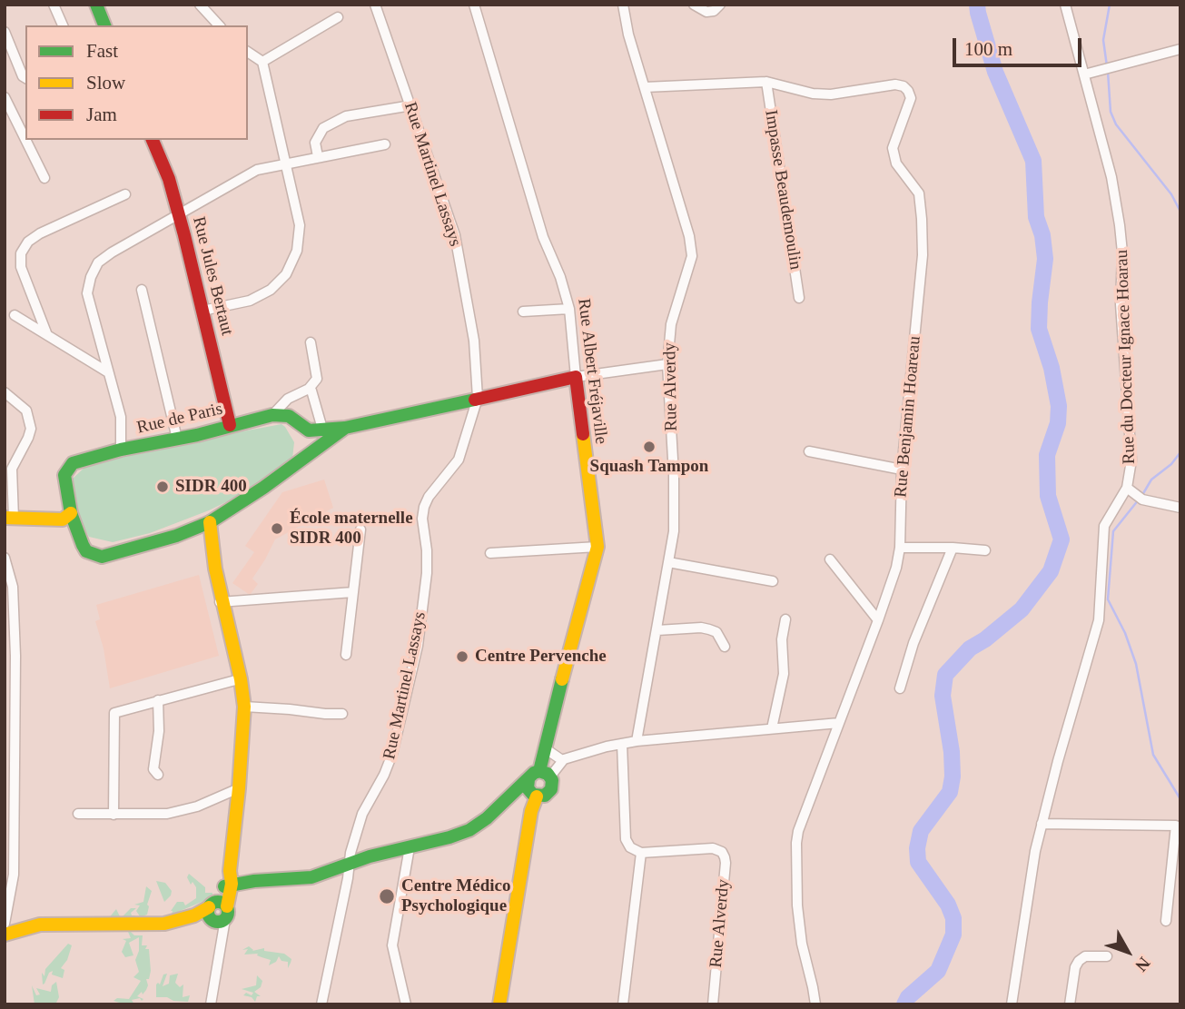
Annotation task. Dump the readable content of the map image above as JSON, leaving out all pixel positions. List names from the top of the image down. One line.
{"streets":{"street":["Rue Martinel Lassays","Impasse Beaudemoulin","Rue Jules Bertaut","Rue du Docteur Ignace Hoarau","Rue Albert Fréjaville","Rue Alverdy","Rue Benjamin Hoareau","Rue de Paris"]},"crossings":[["Impasse Beaudemoulin","Rue Benjamin Hoareau"],["Rue Jules Bertaut","Rue de Paris"],["Rue Alverdy","Rue Benjamin Hoareau"]],"places":["Squash Tampon","SIDR 400","École maternelle SIDR 400","Centre Pervenche","Centre Médico Psychologique"],"legend":["Fast","Slow","Jam"],"scale_bar":"100 m","north":"bottom right"}
